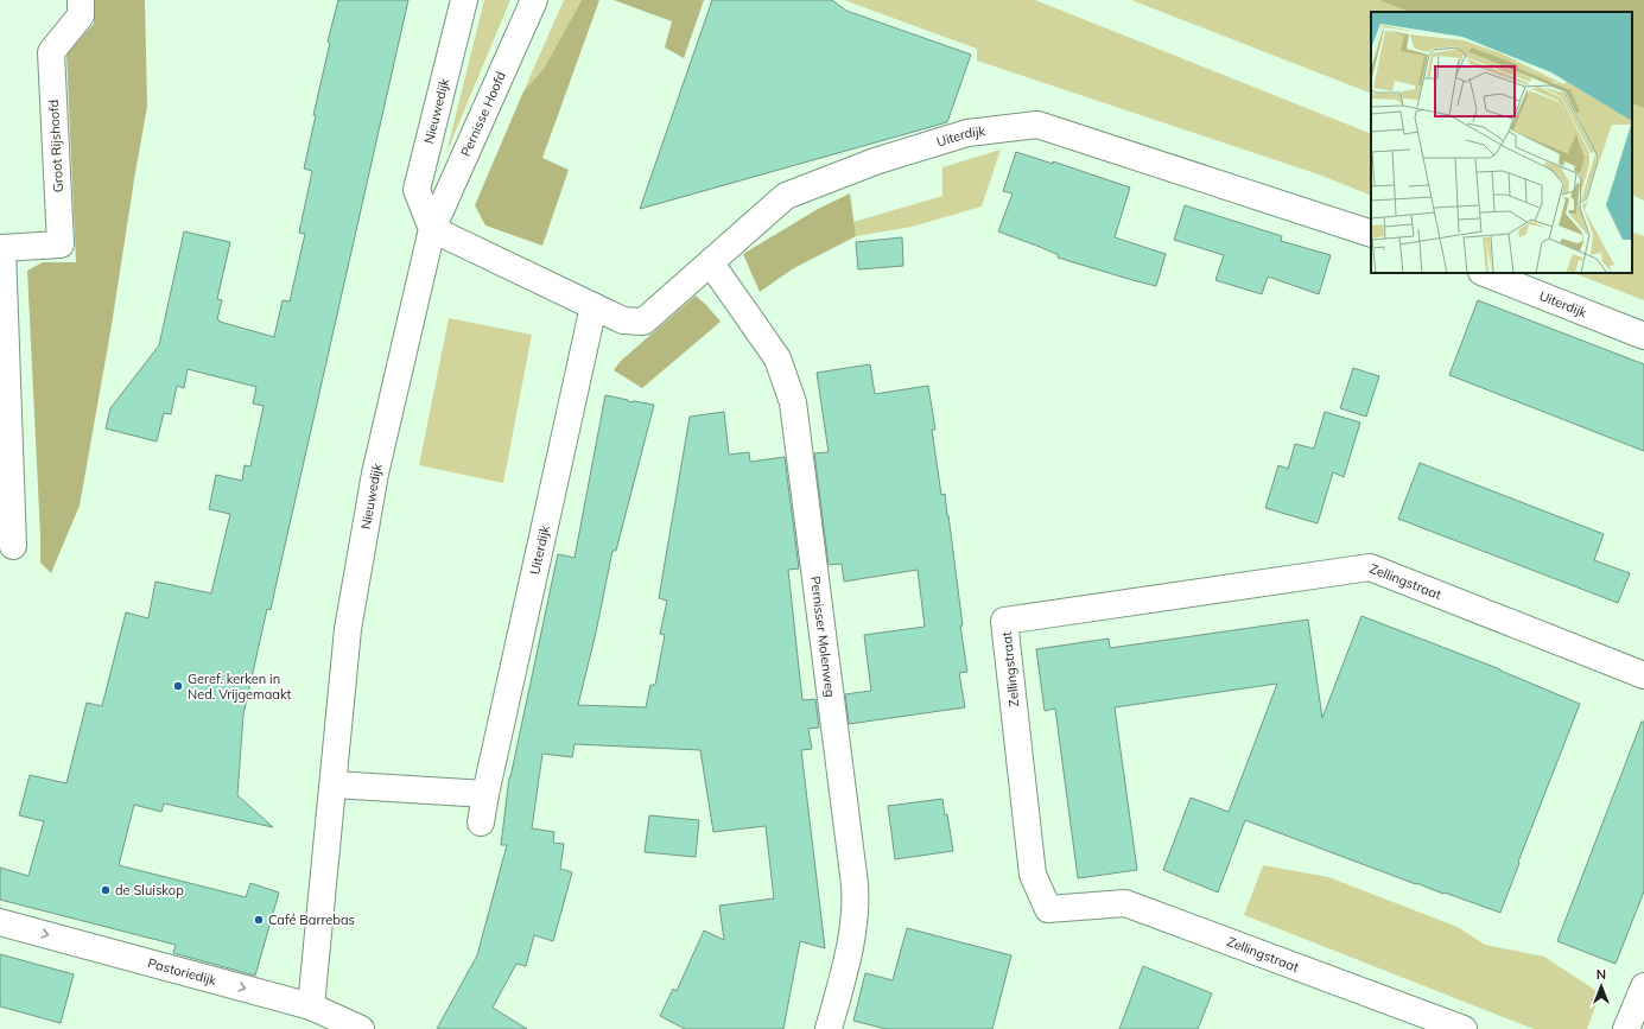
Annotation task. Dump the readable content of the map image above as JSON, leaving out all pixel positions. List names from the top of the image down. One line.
{"streets":{"street":["Nieuwedijk","Pernisse Hoofd","Uiterdijk","Groot Rijshoofd","Zellingstraat","Pernisser Molenweg","Pastoriedijk"]},"crossings":[["Nieuwedijk","Pernisse Hoofd"],["Nieuwedijk","Uiterdijk"],["Nieuwedijk","Pastoriedijk"],["Pernisse Hoofd","Uiterdijk"],["Uiterdijk","Pernisser Molenweg"]],"one_way":["Pastoriedijk"],"places":["Geref. kerken in Ned. Vrijgemaakt","de Sluiskop","Café Barrebas"],"north":"top"}
